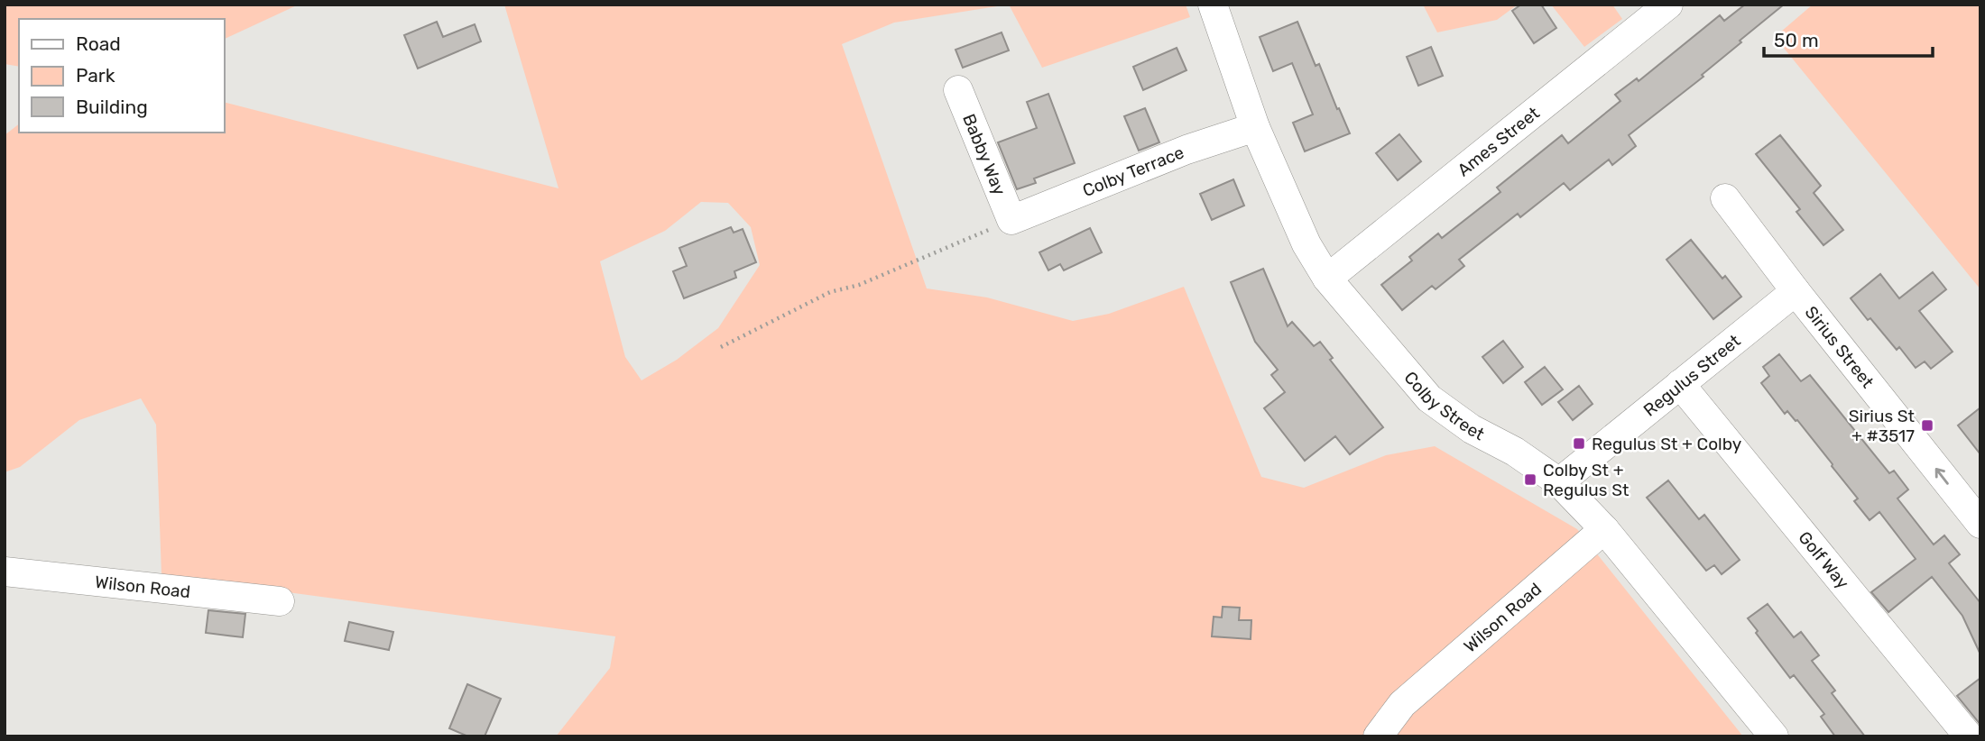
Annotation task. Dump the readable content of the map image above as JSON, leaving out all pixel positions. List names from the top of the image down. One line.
{"streets":{"street":["Ames Street","Babby Way","Colby Terrace","Sirius Street","Regulus Street","Colby Street","Golf Way","Wilson Road"]},"crossings":[["Ames Street","Colby Street"],["Babby Way","Colby Terrace"],["Colby Terrace","Colby Street"],["Sirius Street","Regulus Street"],["Regulus Street","Colby Street"],["Regulus Street","Golf Way"],["Colby Street","Wilson Road"]],"one_way":["Sirius Street"],"places":{"transit":["Sirius St + #3517","Regulus St + Colby","Colby St + Regulus St"]},"legend":["Road","Park","Building"],"scale_bar":"50 m"}
